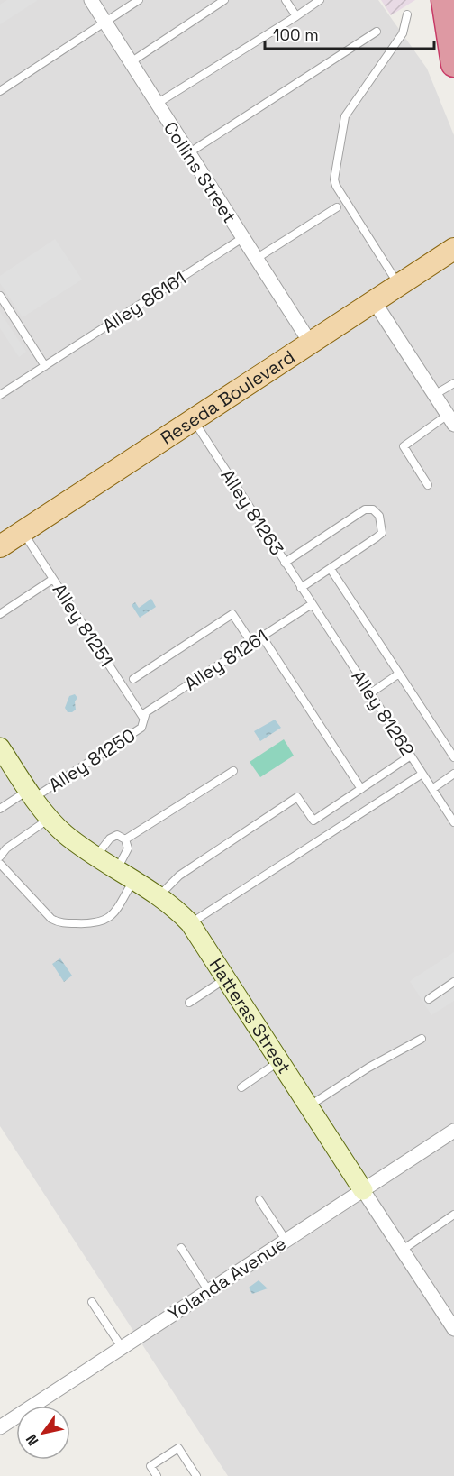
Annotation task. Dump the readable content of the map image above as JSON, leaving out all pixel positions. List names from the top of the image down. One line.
{"streets":{"main road":["Reseda Boulevard"],"street":["Collins Street","Hatteras Street","Yolanda Avenue"],"lane":["Alley 86161","Alley 81263","Alley 81251","Alley 81261","Alley 81262","Alley 81250"]},"crossings":[["Collins Street","Alley 86161"],["Collins Street","Reseda Boulevard"],["Reseda Boulevard","Alley 81263"],["Reseda Boulevard","Alley 81251"],["Alley 81263","Alley 81261"],["Alley 81263","Alley 81262"],["Alley 81251","Alley 81261"],["Alley 81251","Alley 81250"],["Alley 81261","Alley 81262"],["Alley 81261","Alley 81250"],["Alley 81250","Hatteras Street"],["Hatteras Street","Yolanda Avenue"]],"scale_bar":"100 m","north":"bottom left"}
